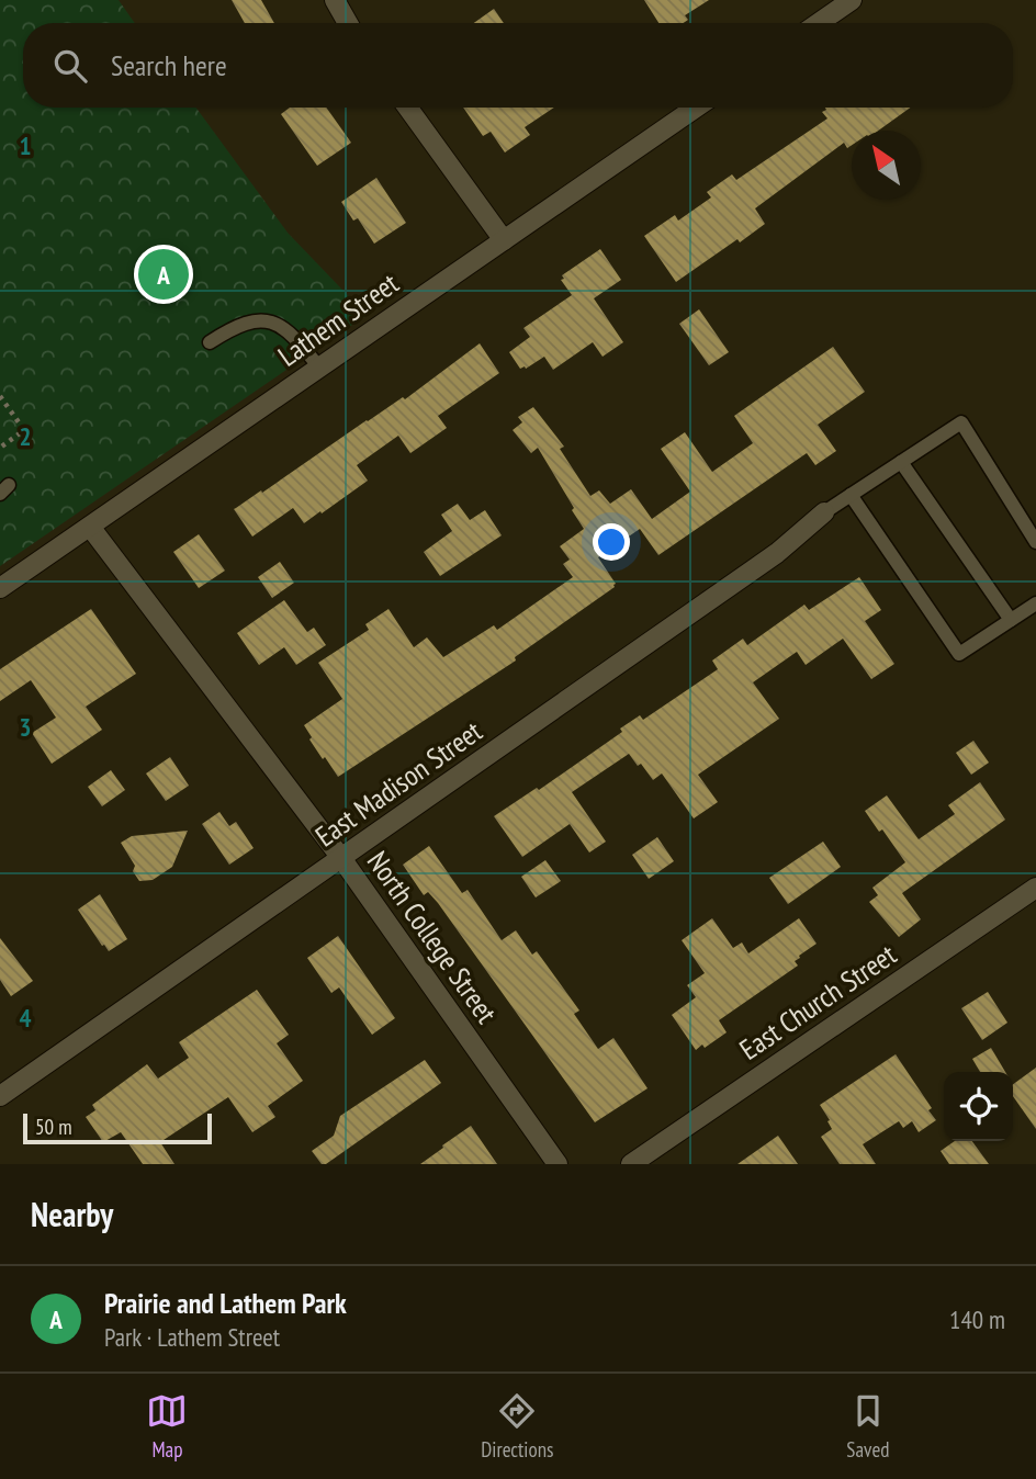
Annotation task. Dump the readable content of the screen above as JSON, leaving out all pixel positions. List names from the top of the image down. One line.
{"streets":{"street":["Lathem Street","East Madison Street","North College Street","East Church Street"]},"crossings":[["Lathem Street","North College Street"],["East Madison Street","North College Street"]],"scale_bar":"50 m","north":"top left","page":{"search":"Search here","pins":"A","scale":"50 m","heading":"Nearby","list":[{"mark":"A","name":"Prairie and Lathem Park","note":"Park · Lathem Street","value":"140 m"}],"nav":["Map","Directions","Saved"]},"grid":{"rows":["1","2","3","4"]}}
